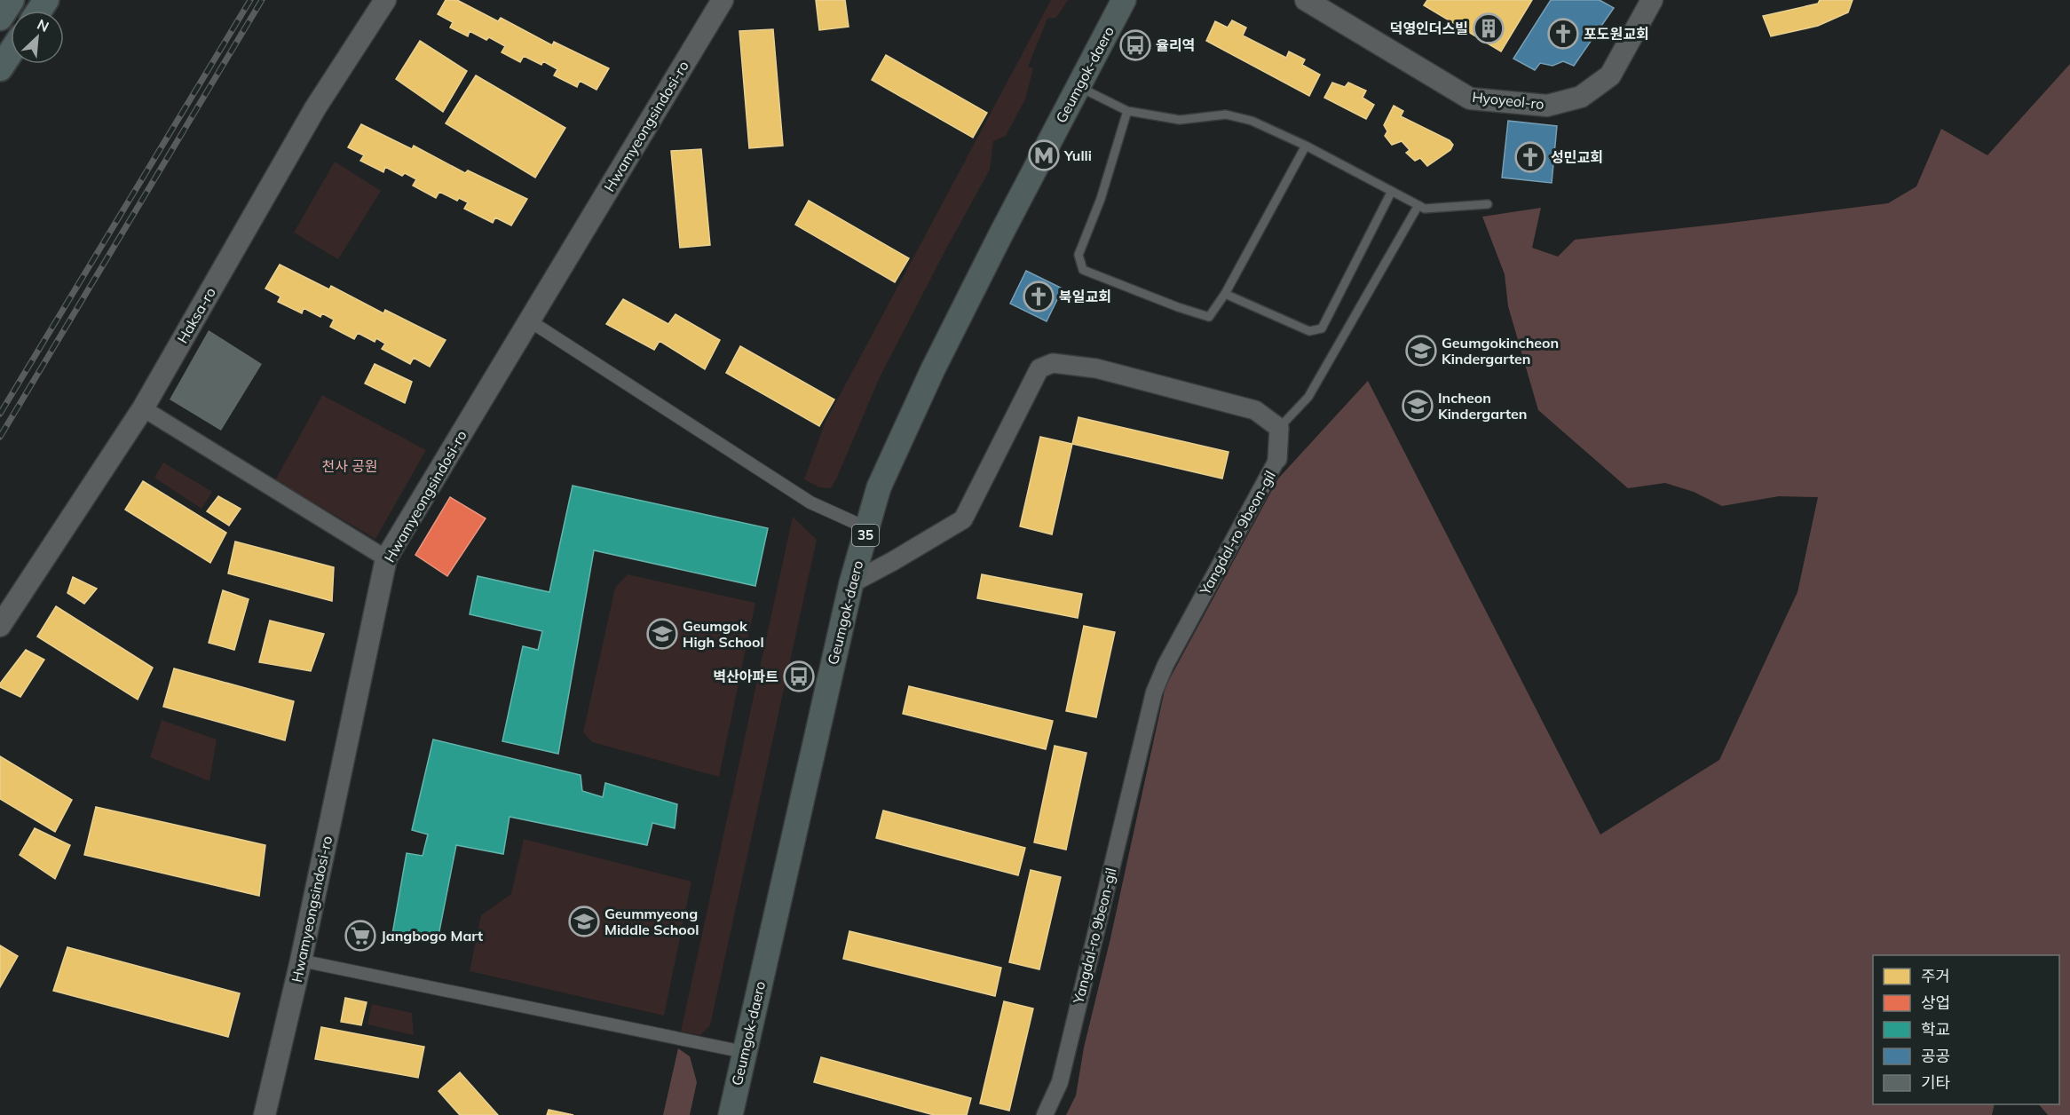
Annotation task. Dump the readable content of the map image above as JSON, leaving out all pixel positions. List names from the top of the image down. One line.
{"streets":{"main road":["Geumgok-daero","Hyoyeol-ro","Hwamyeongsindosi-ro","Haksa-ro","35"],"street":["Yangdal-ro 9beon-gil"]},"parks":["천사 공원"],"places":{"building":["덕영인더스빌"],"church":["포도원교회","성민교회","북일교회"],"bus stop":["율리역","벽산아파트"],"metro station":["Yulli"],"school or university":["Geumgokincheon Kindergarten","Incheon Kindergarten","Geumgok High School","Geummyeong Middle School"],"supermarket":["Jangbogo Mart"]},"legend":["주거","상업","학교","공공","기타"],"north":"top right"}
